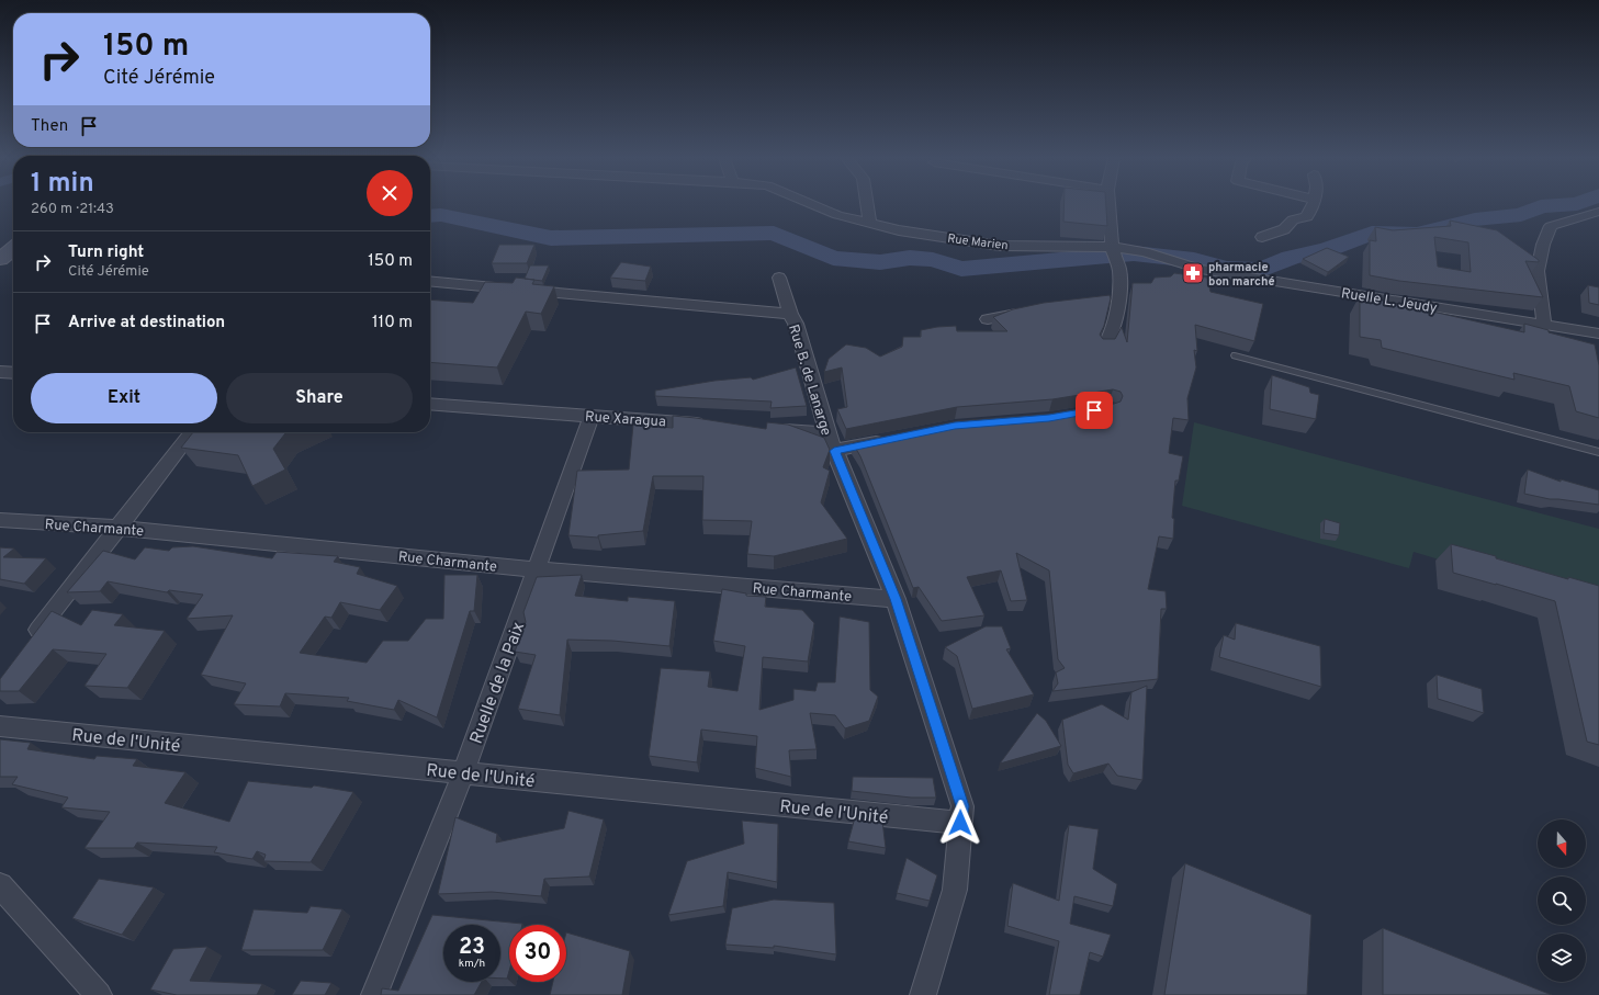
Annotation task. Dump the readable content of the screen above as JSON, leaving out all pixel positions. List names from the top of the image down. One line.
{"streets":{"street":["Rue Marien","Ruelle L. Jeudy","Rue B. de Lanarge","Rue Xaragua","Rue Charmante","Ruelle de la Paix","Rue de l'Unité"]},"crossings":[["Rue Marien","Ruelle L. Jeudy"],["Rue B. de Lanarge","Rue Charmante"],["Rue B. de Lanarge","Rue de l'Unité"],["Rue Xaragua","Ruelle de la Paix"],["Rue Charmante","Ruelle de la Paix"],["Ruelle de la Paix","Rue de l'Unité"]],"places":{"pharmacy":["pharmacie bon marché"]},"north":"bottom","page":{"turn":["150 m","Cité Jérémie"],"then":"Then","heading":["1 min","260 m · 21:43"],"list":[{"name":"Turn right","note":"Cité Jérémie","value":"150 m"},{"name":"Arrive at destination","value":"110 m"}],"buttons":["Exit","Share"],"speed":"23 km/h","limit":"30"}}
